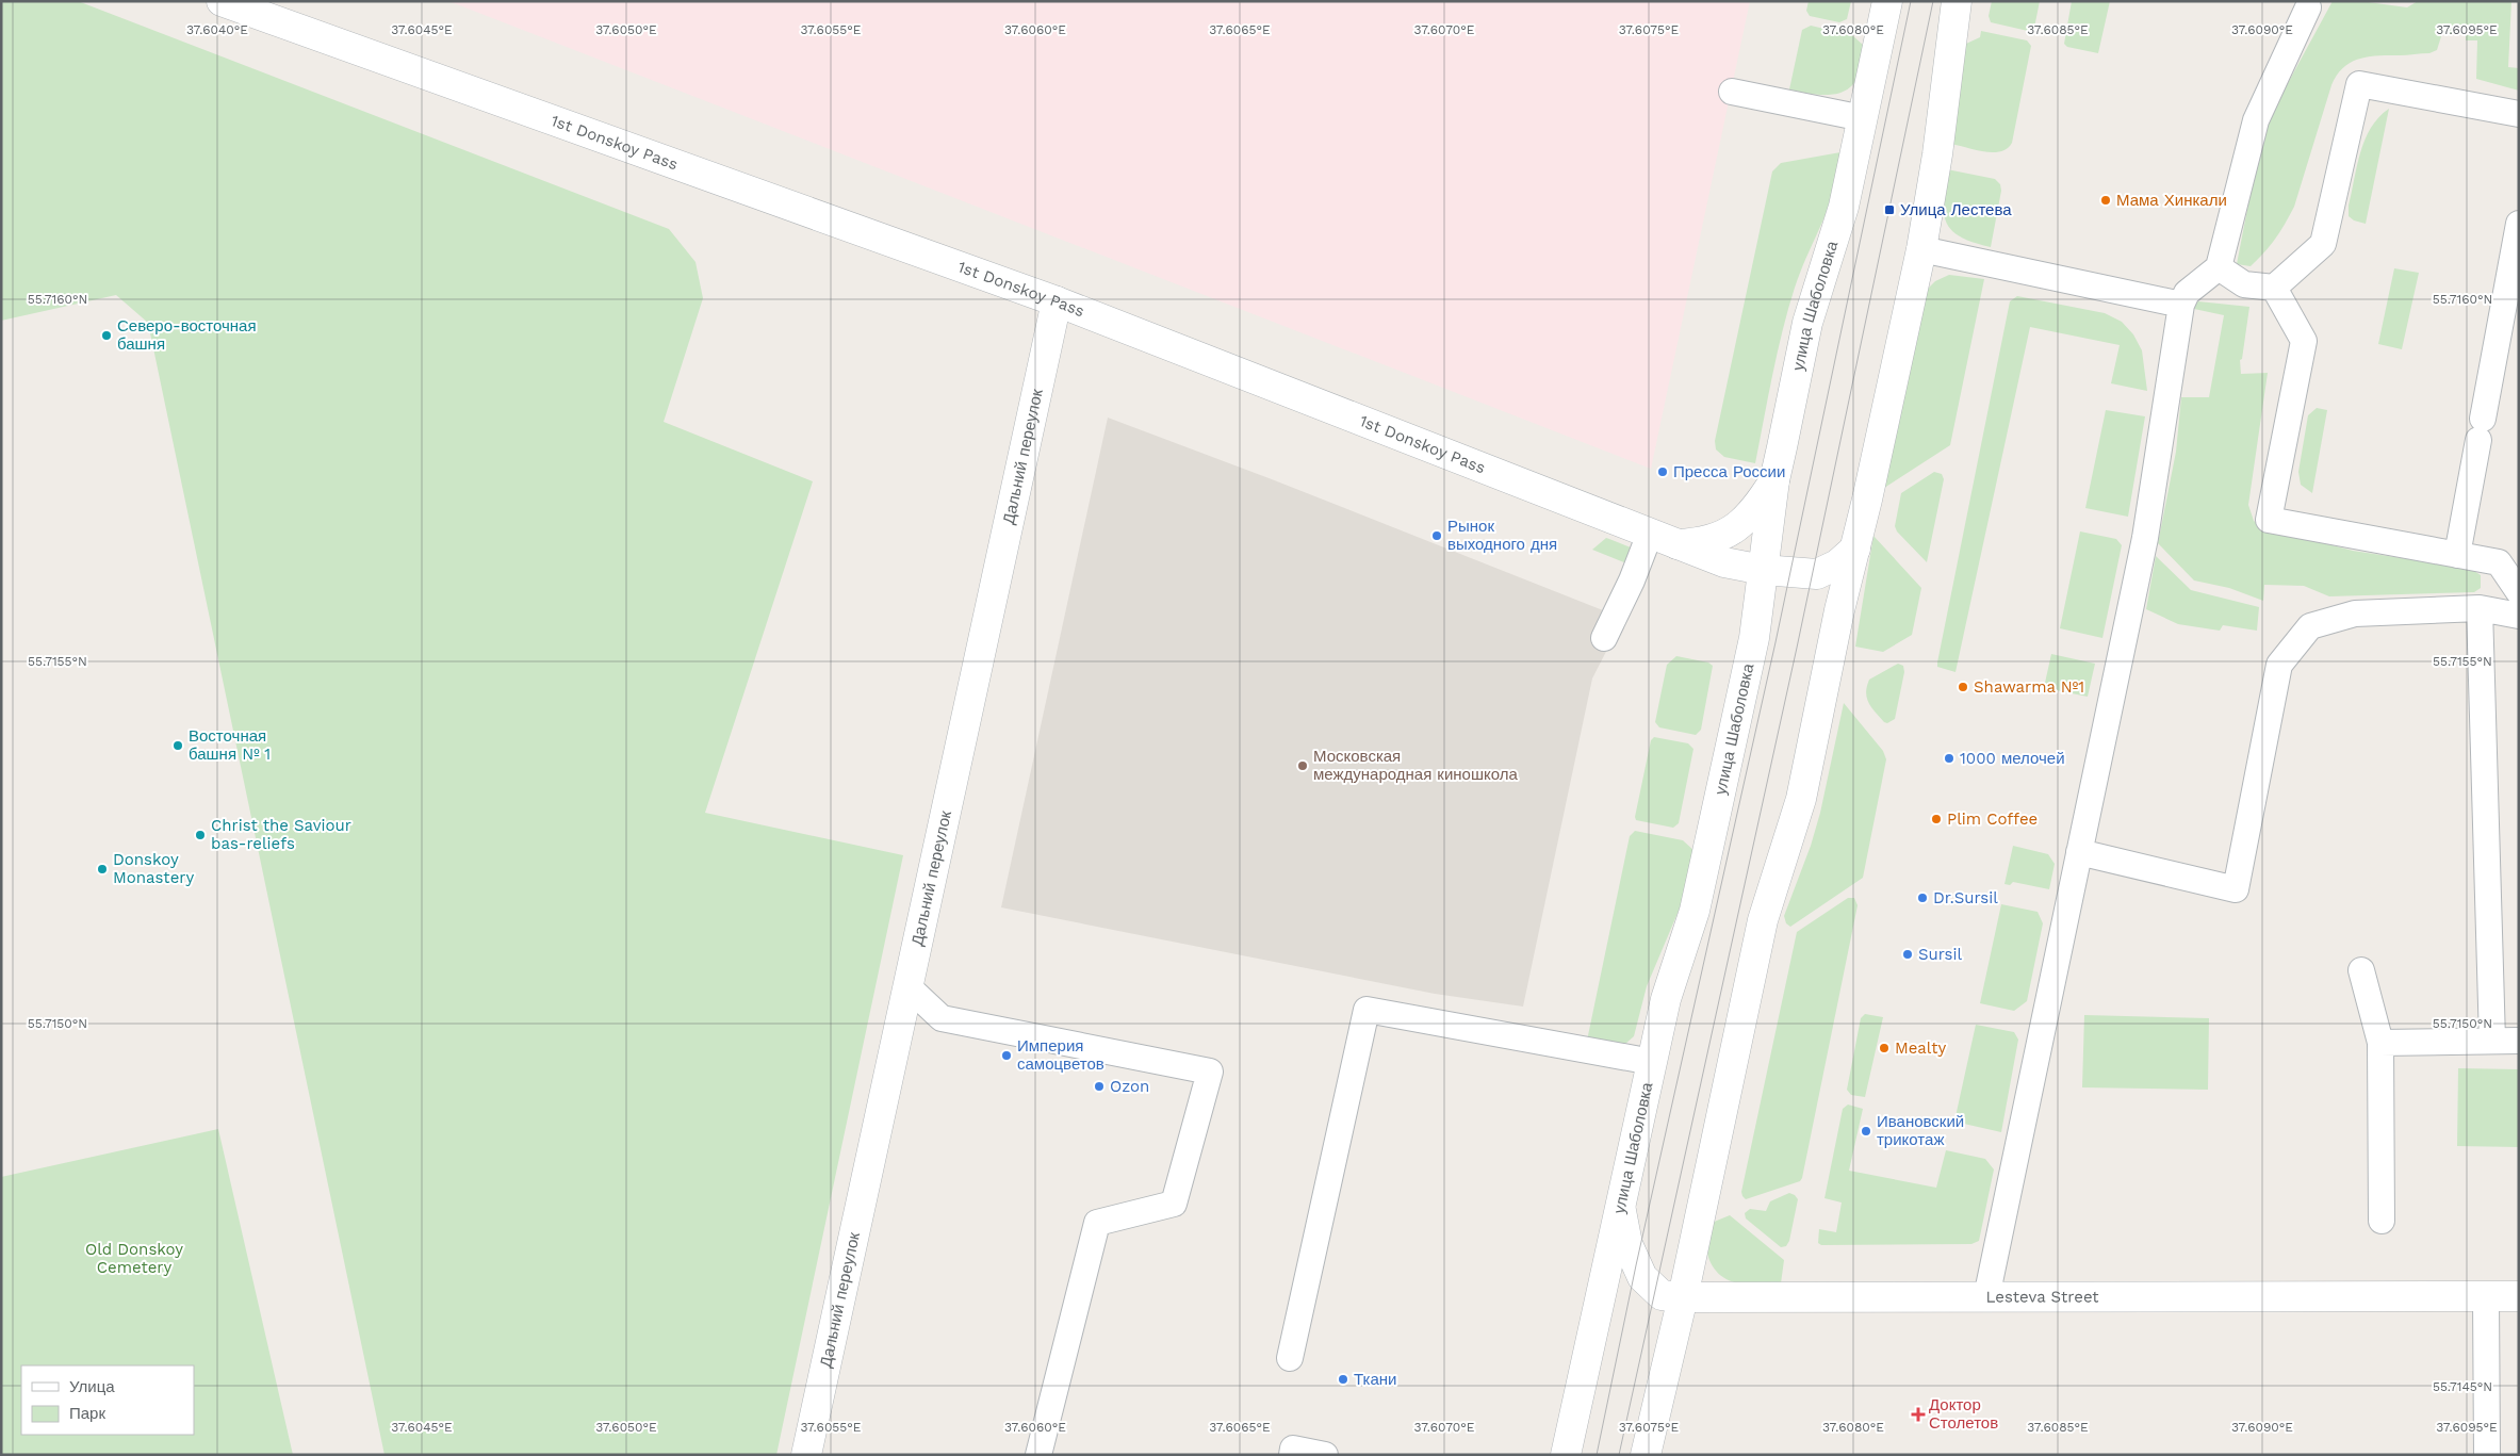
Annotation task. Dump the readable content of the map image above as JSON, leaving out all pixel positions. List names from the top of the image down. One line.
{"streets":{"street":["1st Donskoy Pass","улица Шаболовка","Дальний переулок","Lesteva Street"]},"crossings":[["1st Donskoy Pass","улица Шаболовка"],["1st Donskoy Pass","Дальний переулок"],["улица Шаболовка","Lesteva Street"]],"parks":["Old Donskoy Cemetery"],"places":{"other":["Мама Хинкали","Северо-восточная башня","Пресса России","Рынок выходного дня","Shawarma №1","Восточная башня № 1","1000 мелочей","Московская международная киношкола","Plim Coffee","Christ the Saviour bas-reliefs","Donskoy Monastery","Dr.Sursil","Sursil","Mealty","Империя самоцветов","Ozon","Ивановский трикотаж","Ткани"],"transit":["Улица Лестева"],"health":["Доктор Столетов"]},"legend":["Улица","Парк"],"coordinates":["37.6040°E","37.6045°E","37.6050°E","37.6055°E","37.6060°E","37.6065°E","37.6070°E","37.6075°E","37.6080°E","37.6085°E","37.6090°E","37.6095°E","55.7160°N","55.7155°N","55.7150°N","55.7145°N"]}
